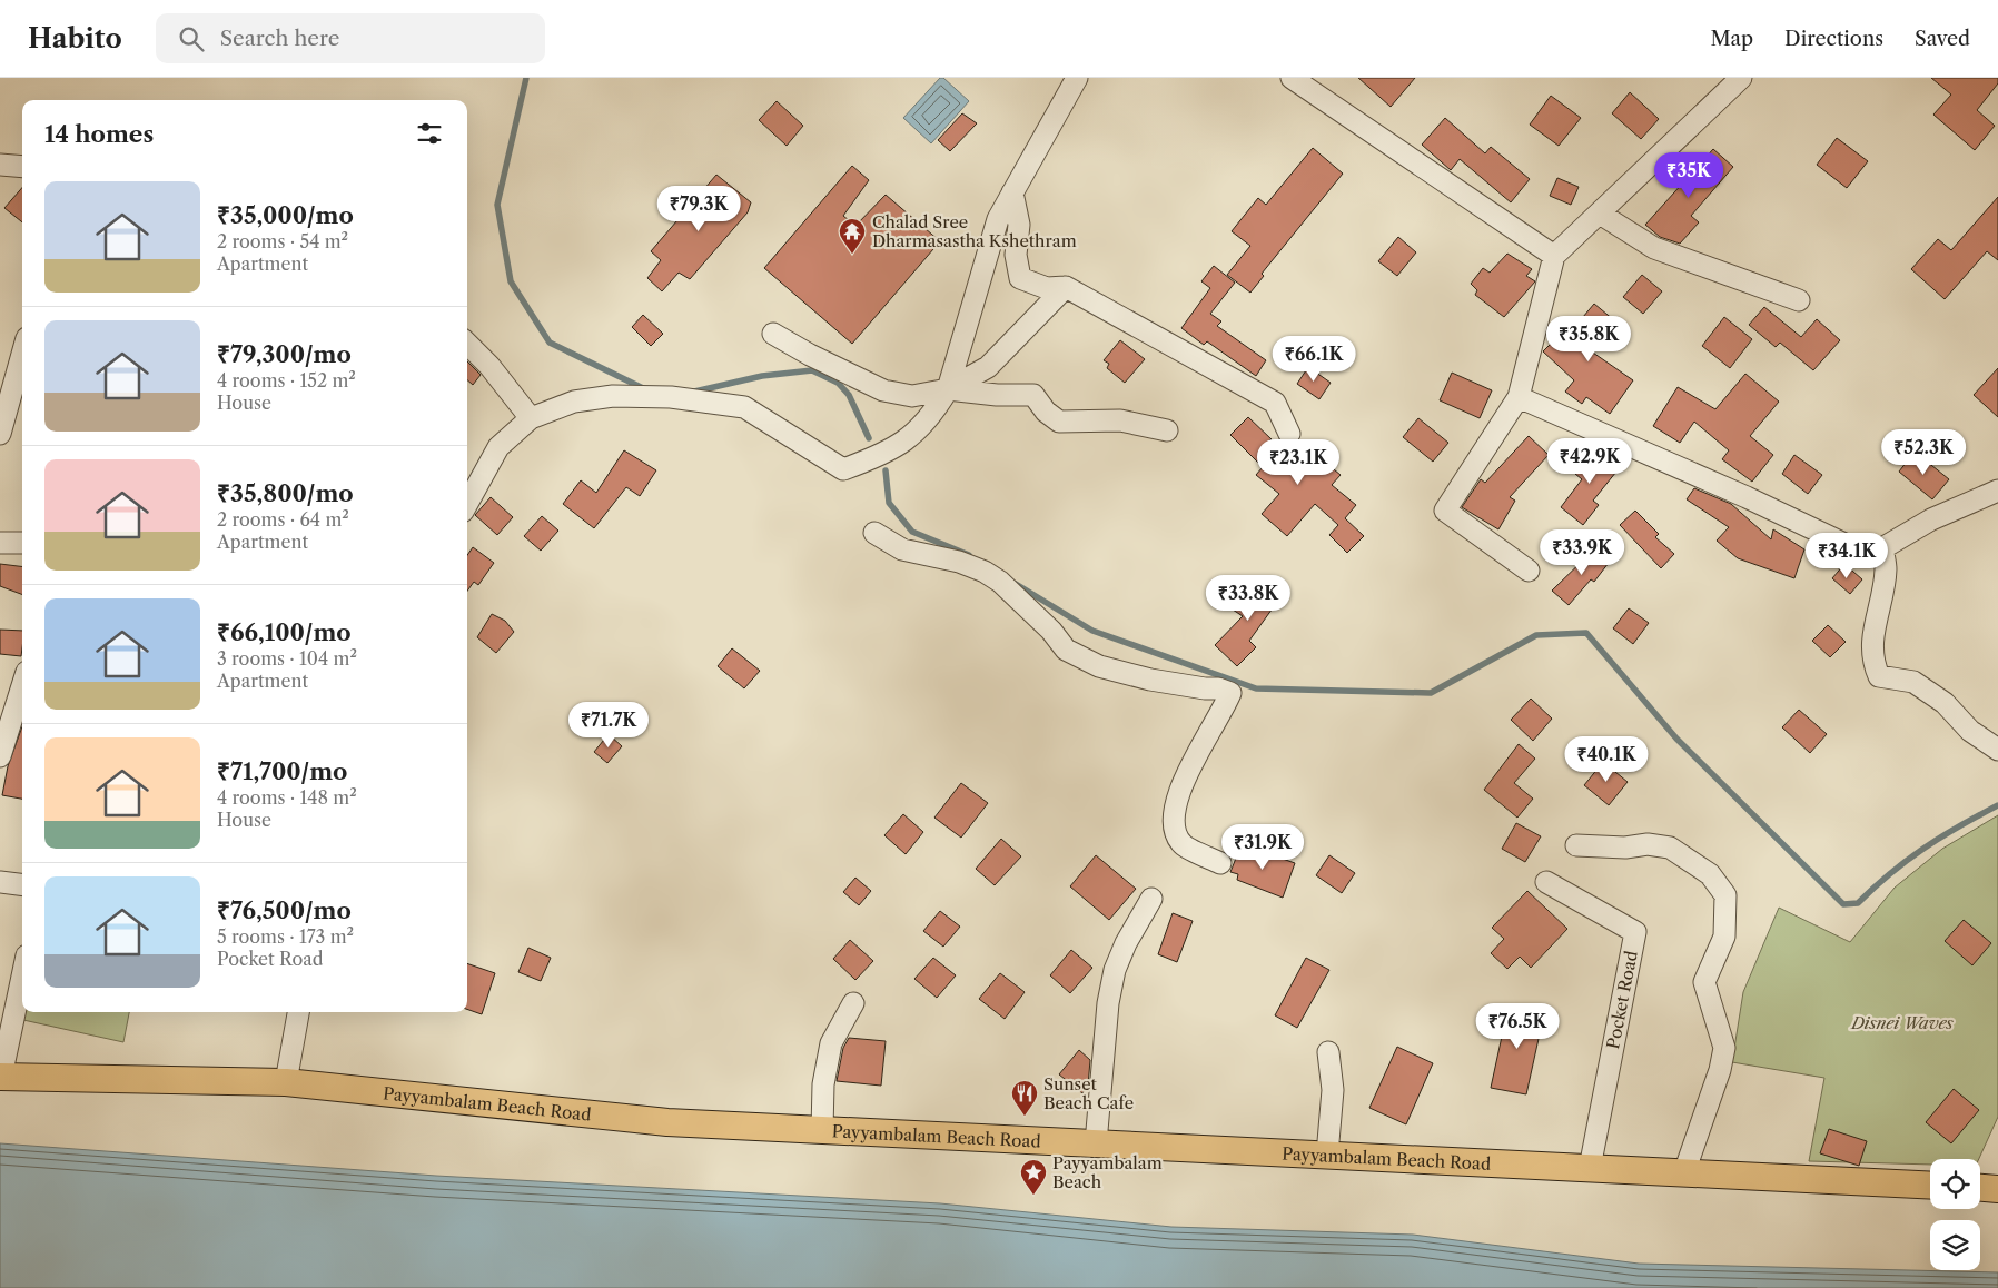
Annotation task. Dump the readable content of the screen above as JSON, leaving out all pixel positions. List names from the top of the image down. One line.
{"streets":{"main road":["Payyambalam Beach Road"],"street":["Pocket Road"]},"crossings":[["Pocket Road","Payyambalam Beach Road"]],"parks":["Disnei Waves"],"places":{"temple":["Chalad Sree Dharmasastha Kshethram"],"restaurant":["Sunset Beach Cafe"],"place":["Payyambalam Beach"]},"page":{"header":"Habito","search":"Search here","nav":["Map","Directions","Saved"],"heading":"14 homes","price":["₹35K","₹79.3K","₹35.8K","₹66.1K","₹52.3K","₹42.9K","₹23.1K","₹33.9K","₹34.1K","₹33.8K","₹71.7K","₹40.1K","₹31.9K","₹76.5K"],"list":[{"name":"₹35,000/mo","note":"2 rooms · 54 m² · Apartment"},{"name":"₹79,300/mo","note":"4 rooms · 152 m² · House"},{"name":"₹35,800/mo","note":"2 rooms · 64 m² · Apartment"},{"name":"₹66,100/mo","note":"3 rooms · 104 m² · Apartment"},{"name":"₹71,700/mo","note":"4 rooms · 148 m² · House"},{"name":"₹76,500/mo","note":"5 rooms · 173 m² · Pocket Road"}]}}
